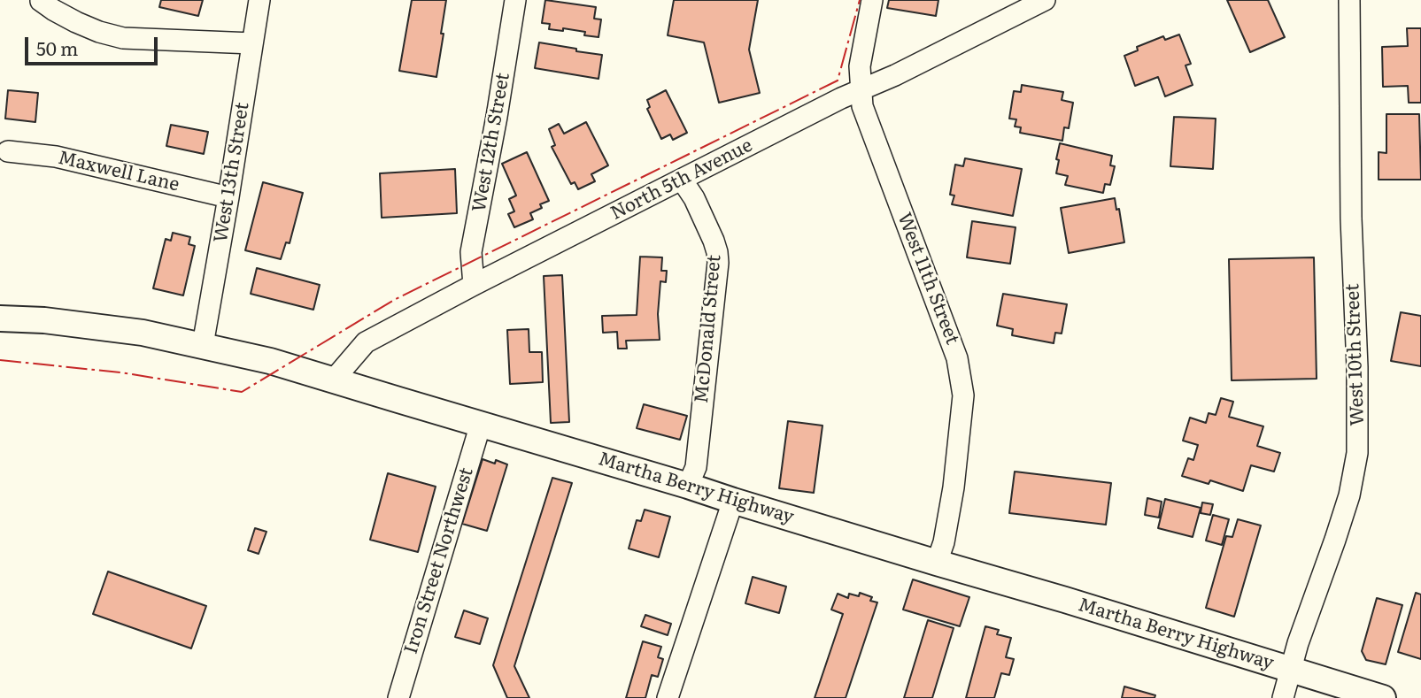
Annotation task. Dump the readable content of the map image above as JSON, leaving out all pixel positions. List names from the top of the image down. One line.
{"streets":{"main road":["Martha Berry Highway"],"street":["West 12th Street","Maxwell Lane","West 13th Street","North 5th Avenue","West 11th Street","McDonald Street","West 10th Street","Iron Street Northwest"]},"crossings":[["West 12th Street","North 5th Avenue"],["Maxwell Lane","West 13th Street"],["West 13th Street","Martha Berry Highway"],["North 5th Avenue","West 11th Street"],["North 5th Avenue","McDonald Street"],["North 5th Avenue","Martha Berry Highway"],["West 11th Street","Martha Berry Highway"],["McDonald Street","Martha Berry Highway"],["West 10th Street","Martha Berry Highway"],["Martha Berry Highway","Iron Street Northwest"]],"scale_bar":"50 m"}
